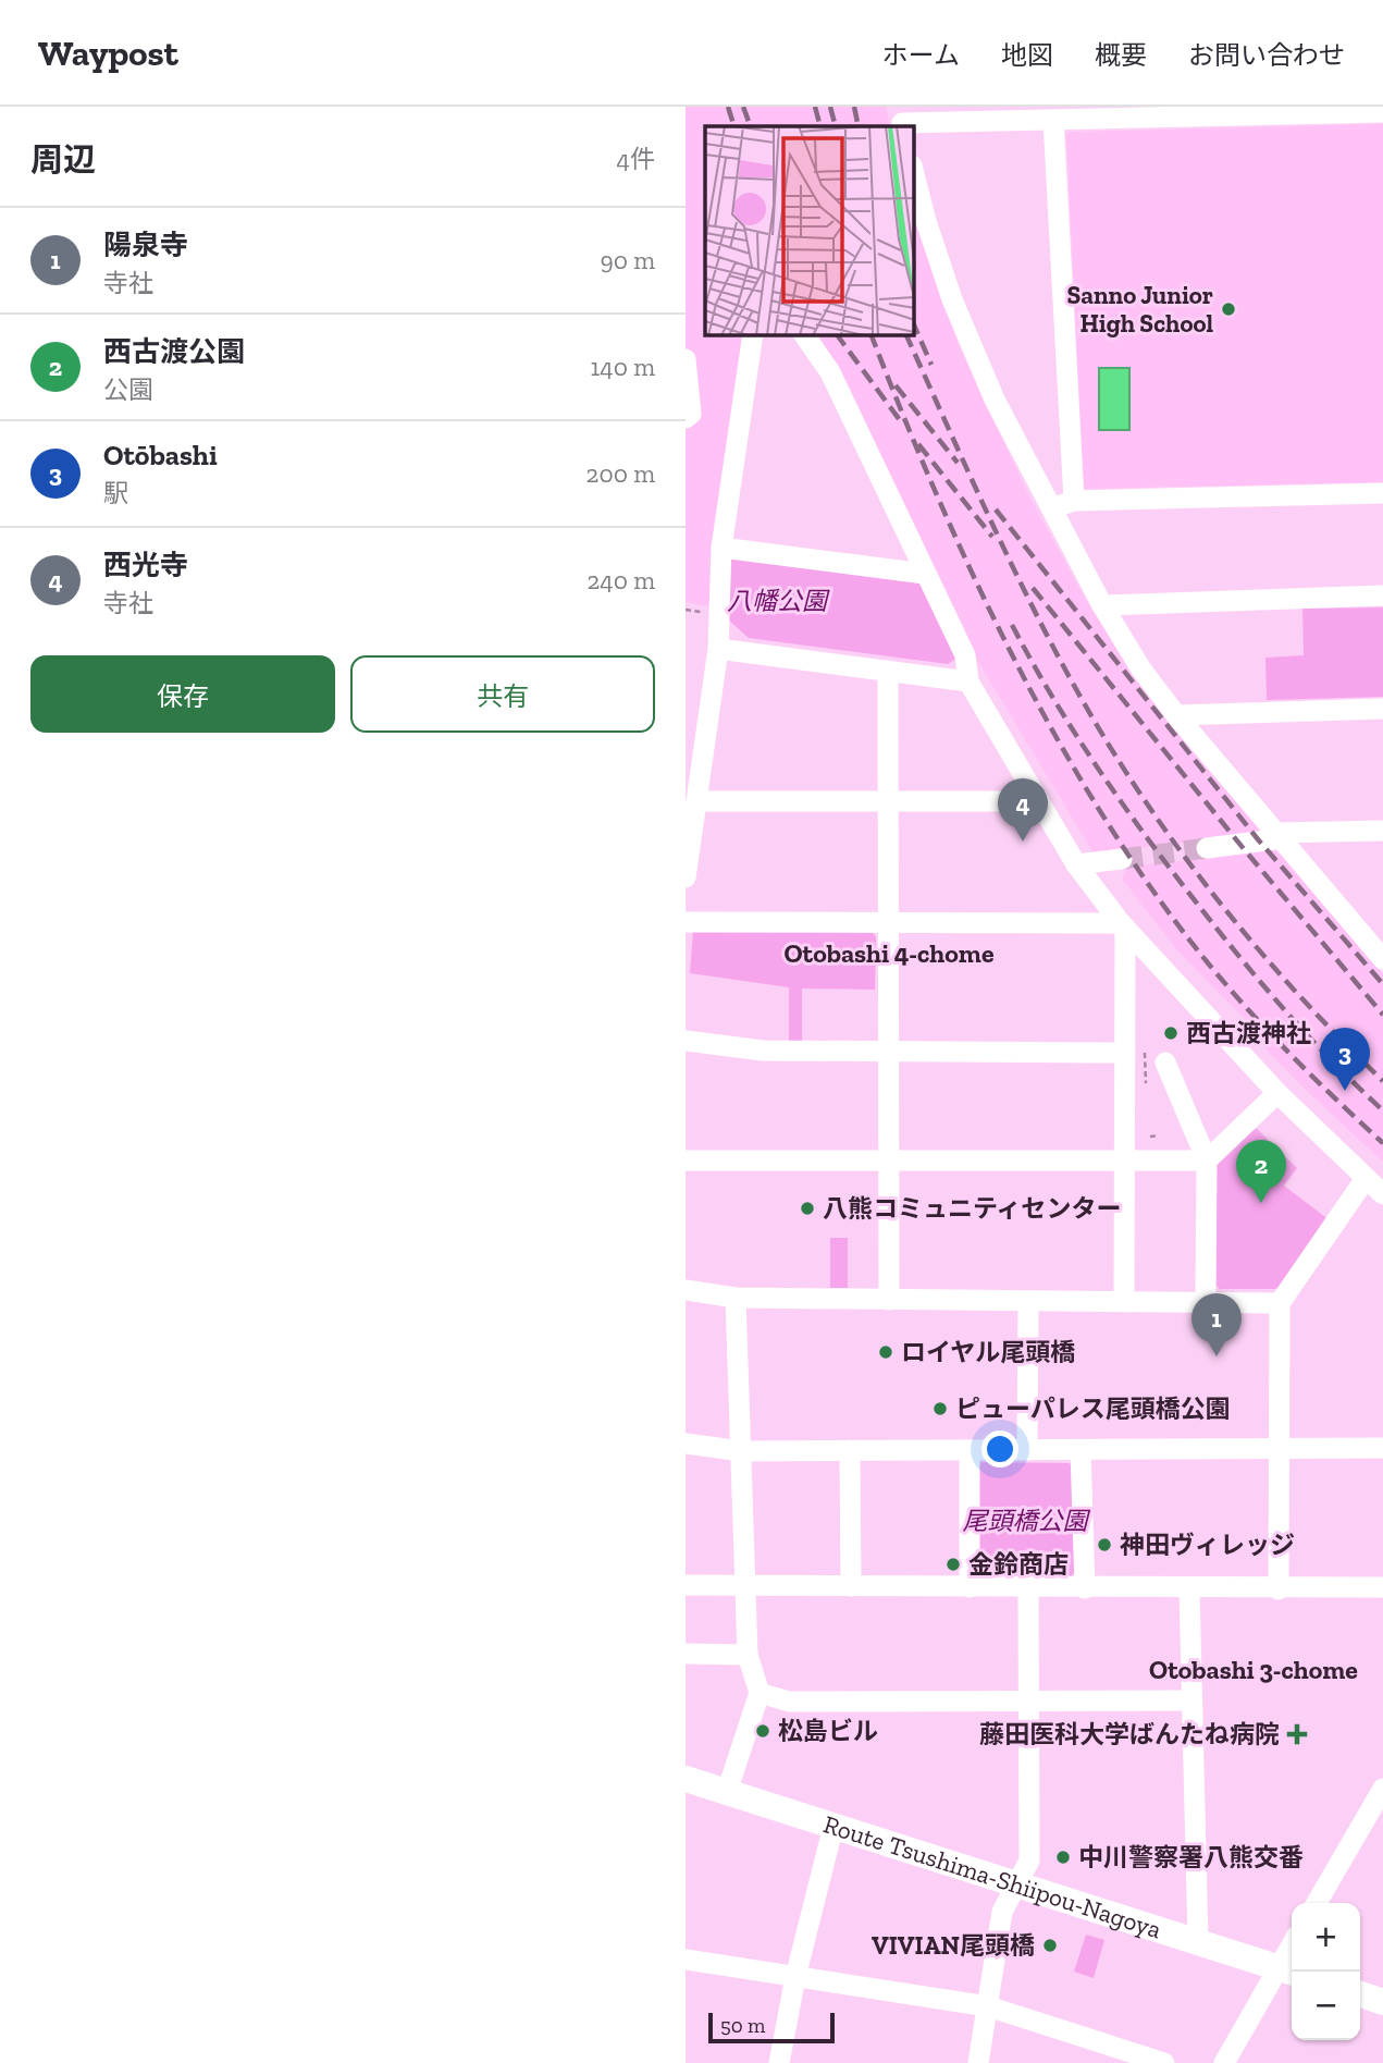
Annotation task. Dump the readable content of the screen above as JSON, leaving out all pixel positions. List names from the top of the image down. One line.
{"streets":{"main road":["Route Tsushima-Shiipou-Nagoya"]},"districts":["Otobashi 4-chome","Otobashi 3-chome"],"parks":["八幡公園","尾頭橋公園"],"places":{"other":["Sanno Junior High School","西古渡神社","八熊コミュニティセンター","ロイヤル尾頭橋","ピューパレス尾頭橋公園","神田ヴィレッジ","金鈴商店","松島ビル","中川警察署八熊交番","VIVIAN尾頭橋"],"health":["藤田医科大学ばんたね病院"]},"scale_bar":"50 m","page":{"header":"Waypost","nav":["ホーム","地図","概要","お問い合わせ"],"heading":["周辺","4件"],"list":[{"mark":"1","name":"陽泉寺","note":"寺社","value":"90 m"},{"mark":"2","name":"西古渡公園","note":"公園","value":"140 m"},{"mark":"3","name":"Otōbashi","note":"駅","value":"200 m"},{"mark":"4","name":"西光寺","note":"寺社","value":"240 m"}],"buttons":["保存","共有"],"pins":["4","3","2","1"],"map_buttons":["+","−"],"scale":"50 m"}}
